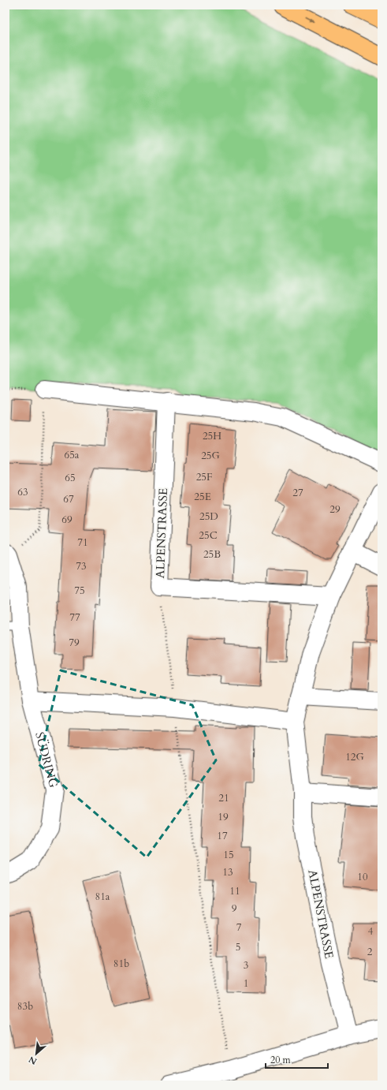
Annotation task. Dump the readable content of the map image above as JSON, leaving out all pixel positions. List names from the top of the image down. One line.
{"streets":{"street":["ALPENSTRASSE","SÜDRING"]},"house_numbers":["25H","65a","25G","25F","65","63","27","25E","67","29","25D","69","25C","71","25B","73","75","77","79","12G","21","19","17","15","13","10","11","81a","9","7","4","5","2","81b","3","1","83b"],"scale_bar":"20 m","north":"bottom left"}
